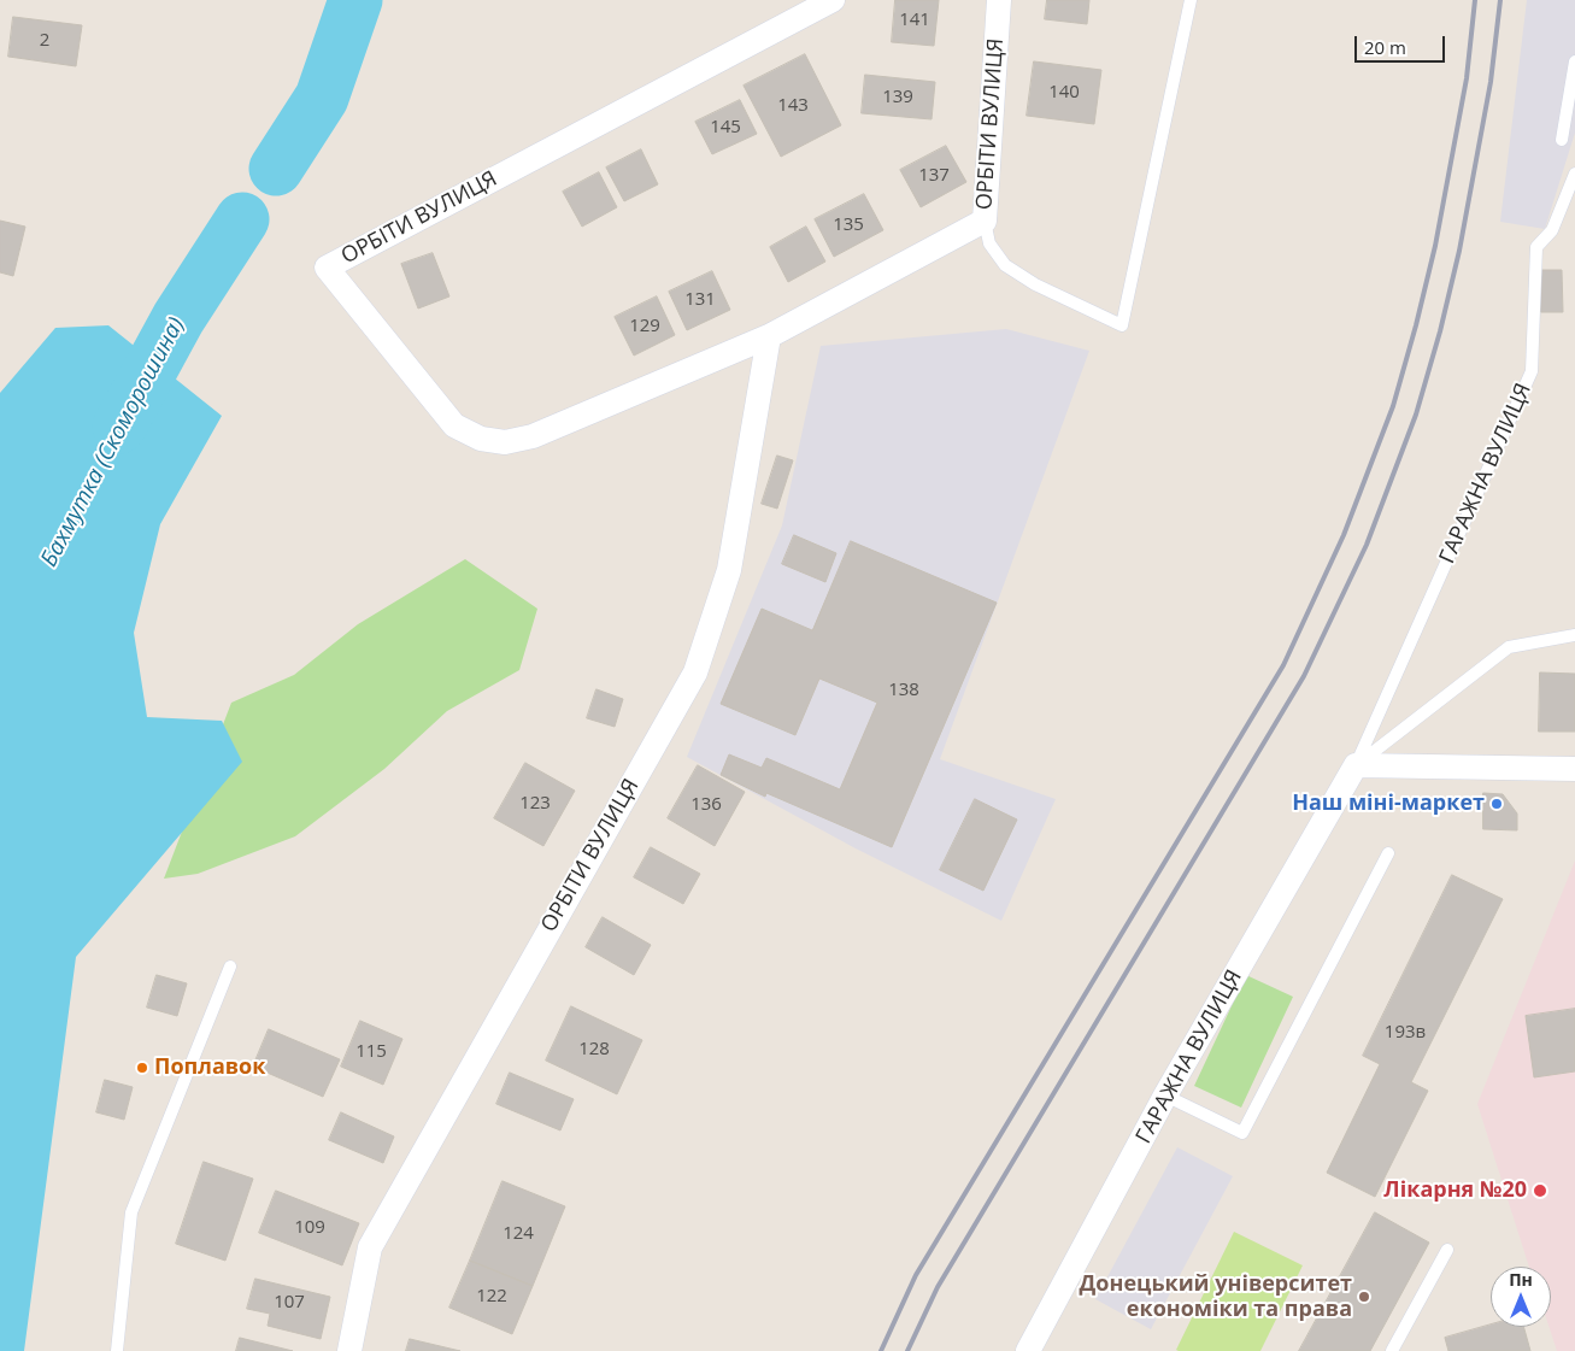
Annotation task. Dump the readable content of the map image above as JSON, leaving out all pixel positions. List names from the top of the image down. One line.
{"streets":{"street":["ОРБІТИ ВУЛИЦЯ","ГАРАЖНА ВУЛИЦЯ"]},"water":["Бахмутка (Скоморошина)"],"places":["Наш міні-маркет","Поплавок","Лікарня №20","Донецький університет економіки та права"],"house_numbers":["141","2","140","139","143","145","137","135","131","129","138","123","136","193в","128","115","109","124","122","107"],"scale_bar":"20 m","north":"top"}
